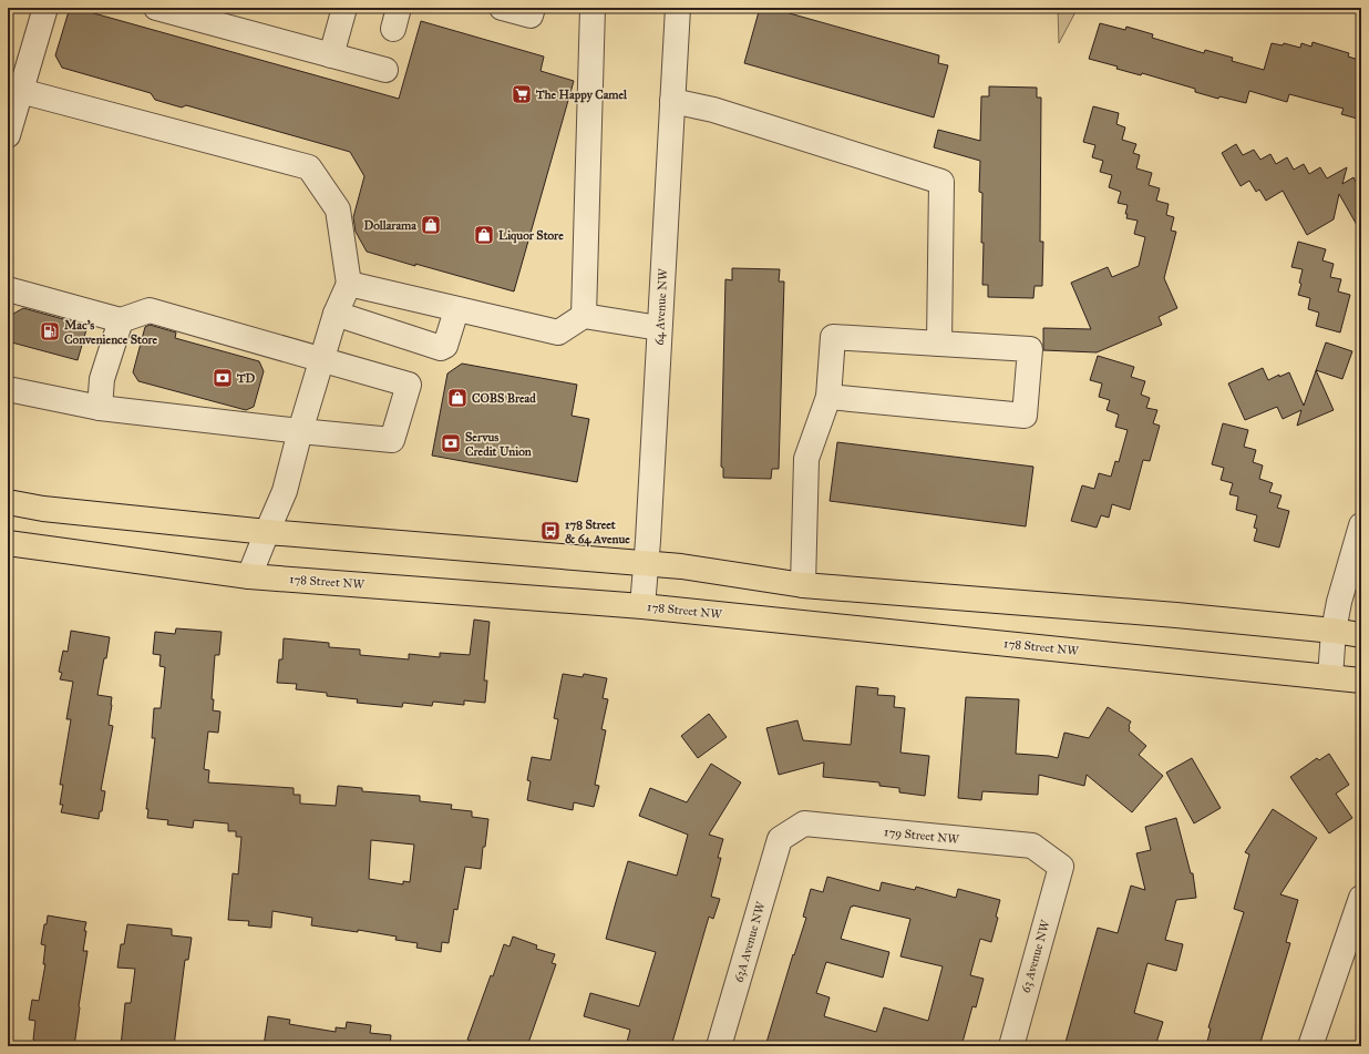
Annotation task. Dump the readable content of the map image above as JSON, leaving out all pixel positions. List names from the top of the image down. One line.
{"streets":{"main road":["178 Street NW"],"street":["64 Avenue NW","179 Street NW","63A Avenue NW","63 Avenue NW"]},"crossings":[["64 Avenue NW","178 Street NW"],["179 Street NW","63A Avenue NW"],["179 Street NW","63 Avenue NW"]],"places":{"supermarket":["The Happy Camel"],"shop":["Dollarama","Liquor Store","COBS Bread"],"fuel station":["Mac's Convenience Store"],"bank":["TD","Servus Credit Union"],"bus stop":["178 Street & 64 Avenue"]}}
